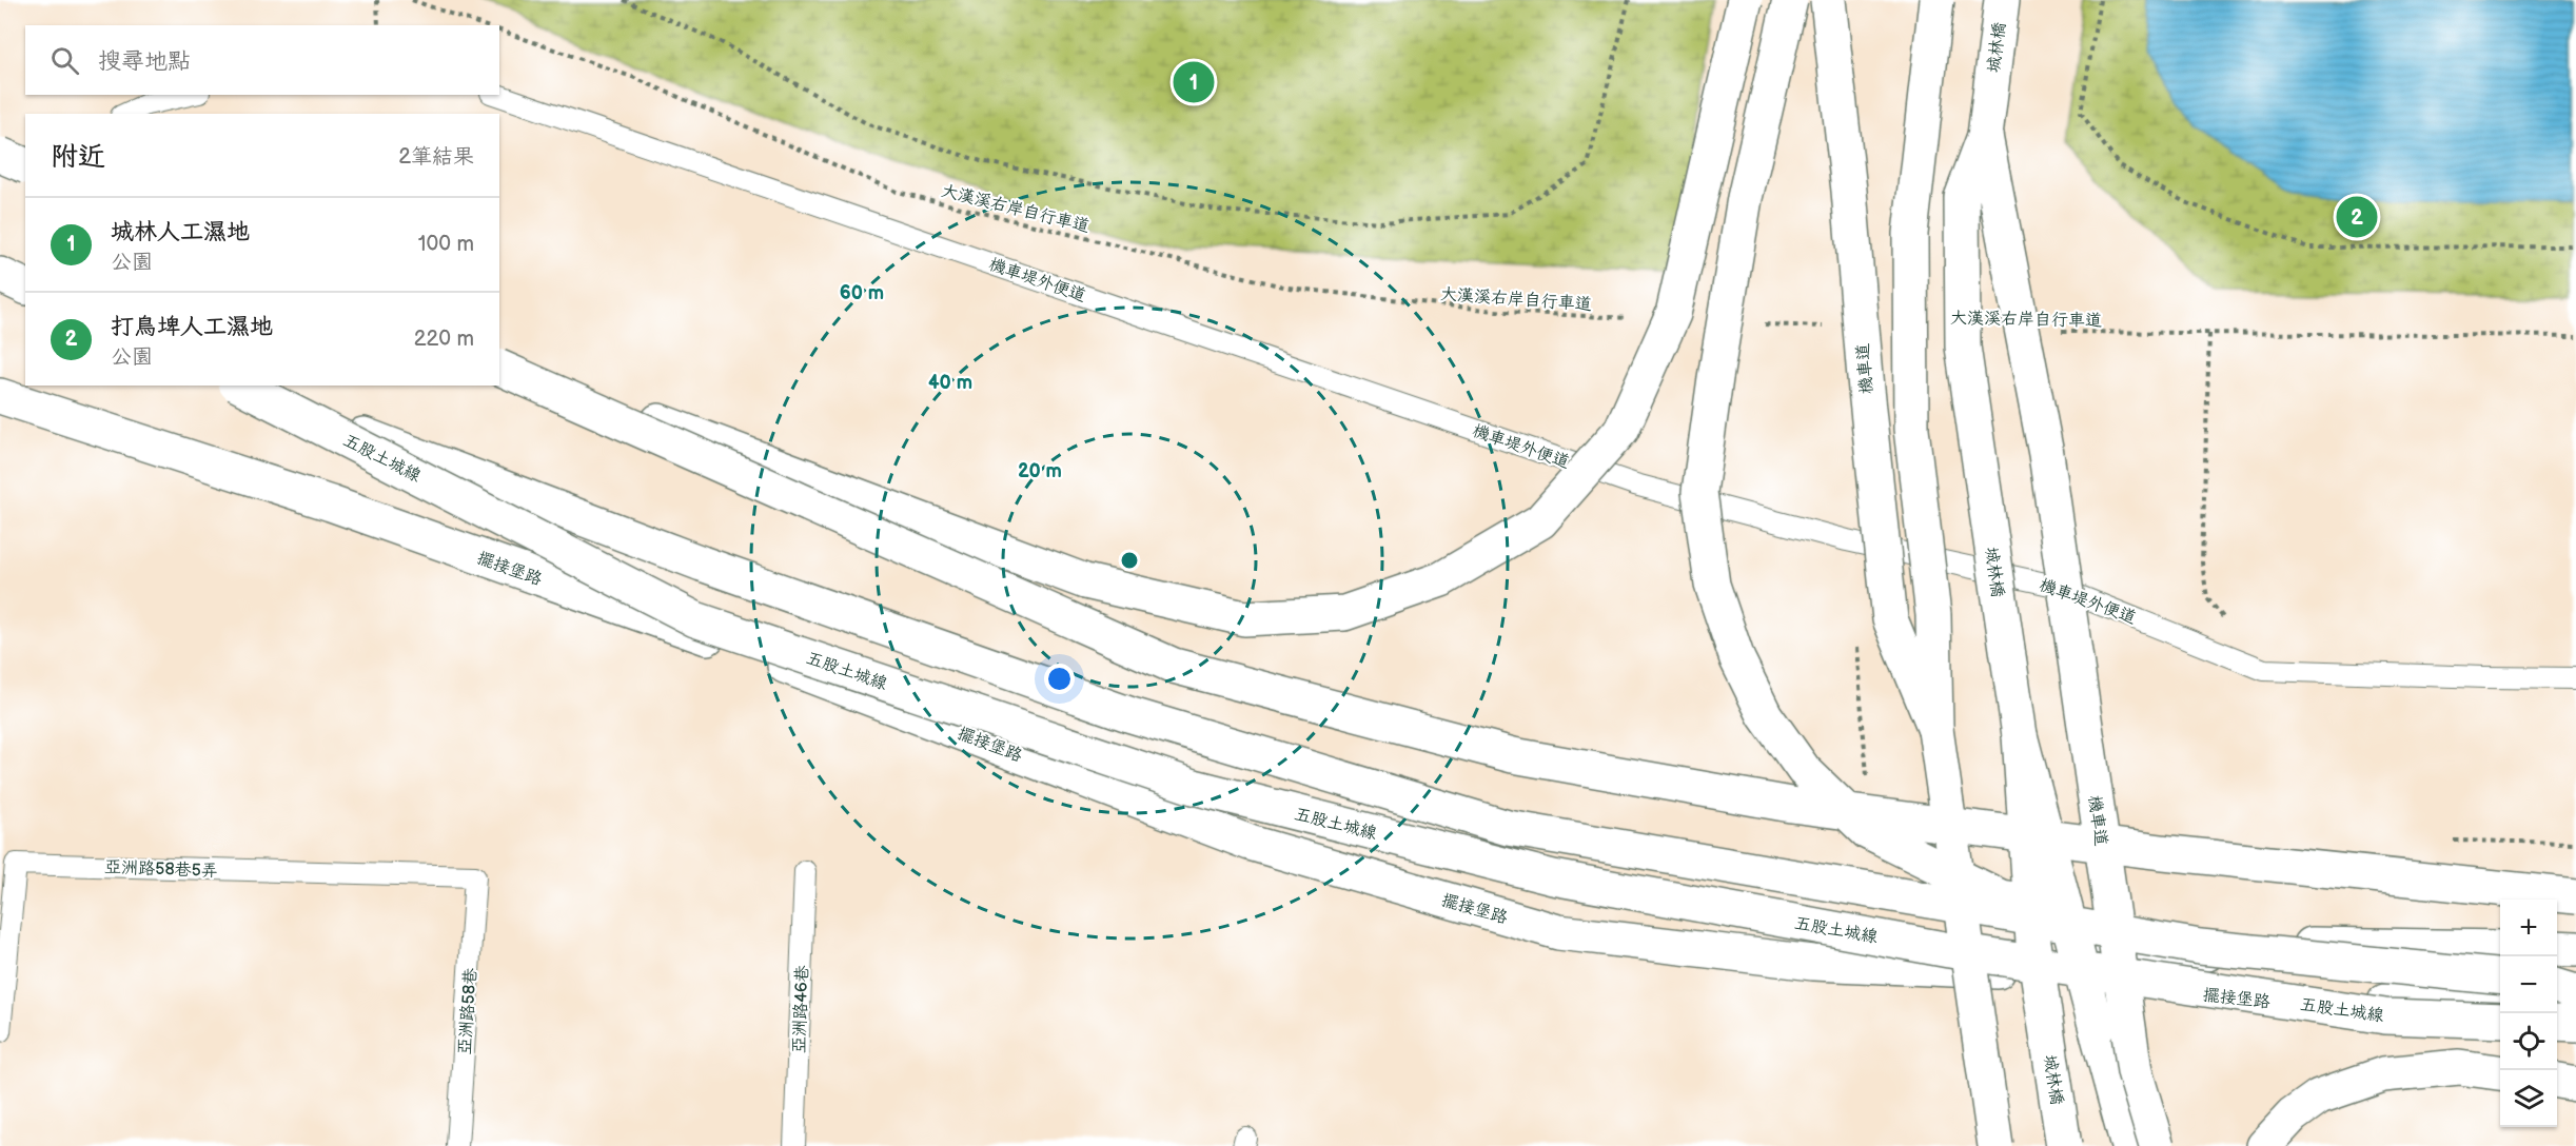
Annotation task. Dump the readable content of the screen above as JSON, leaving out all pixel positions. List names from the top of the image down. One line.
{"streets":{"main road":["城林橋","機車道","五股土城線","擺接堡路"],"lane":["機車堤外便道","亞洲路58巷5弄","亞洲路46巷","亞洲路58巷"],"path":["大漢溪右岸自行車道"]},"crossings":[["城林橋","機車道"],["亞洲路58巷5弄","亞洲路58巷"]],"page":{"search":"搜尋地點","pins":["1","2"],"heading":["附近","2筆結果"],"list":[{"mark":"1","name":"城林人工濕地","note":"公園","value":"100 m"},{"mark":"2","name":"打鳥埤人工濕地","note":"公園","value":"220 m"}],"map_buttons":["+","−"]},"rings":["60 m","40 m","20 m"]}
